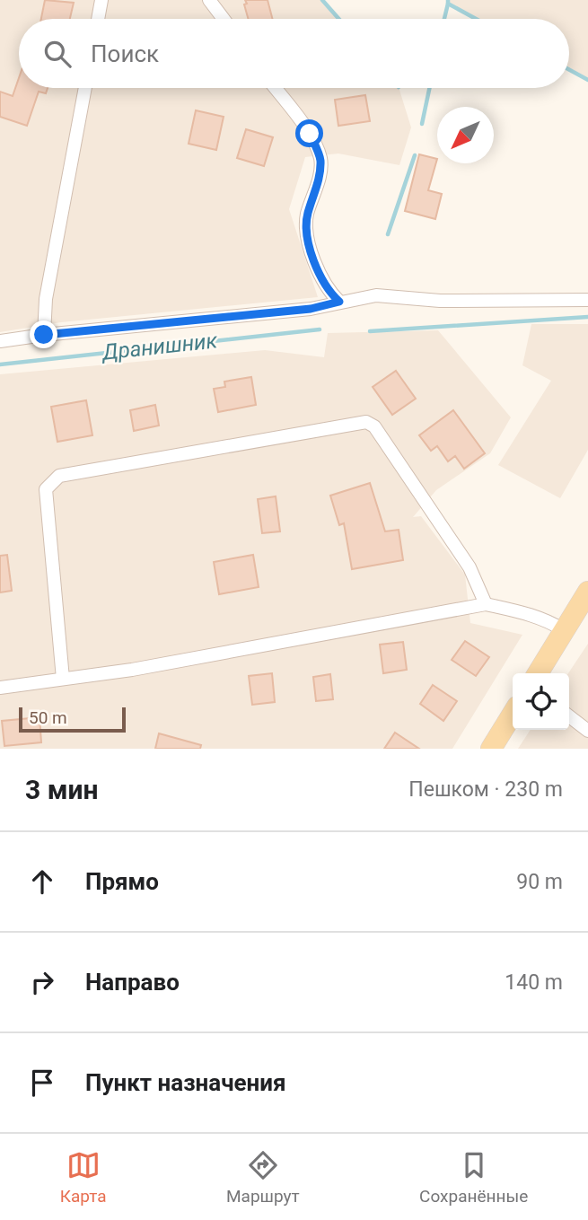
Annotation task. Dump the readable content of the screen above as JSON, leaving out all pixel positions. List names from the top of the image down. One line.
{"water":["Дранишник"],"scale_bar":"50 m","north":"bottom left","page":{"search":"Поиск","scale":"50 m","heading":["3 мин","Пешком · 230 m"],"list":[["Прямо","90 m"],["Направо","140 m"],"Пункт назначения"],"nav":["Карта","Маршрут","Сохранённые"]}}
